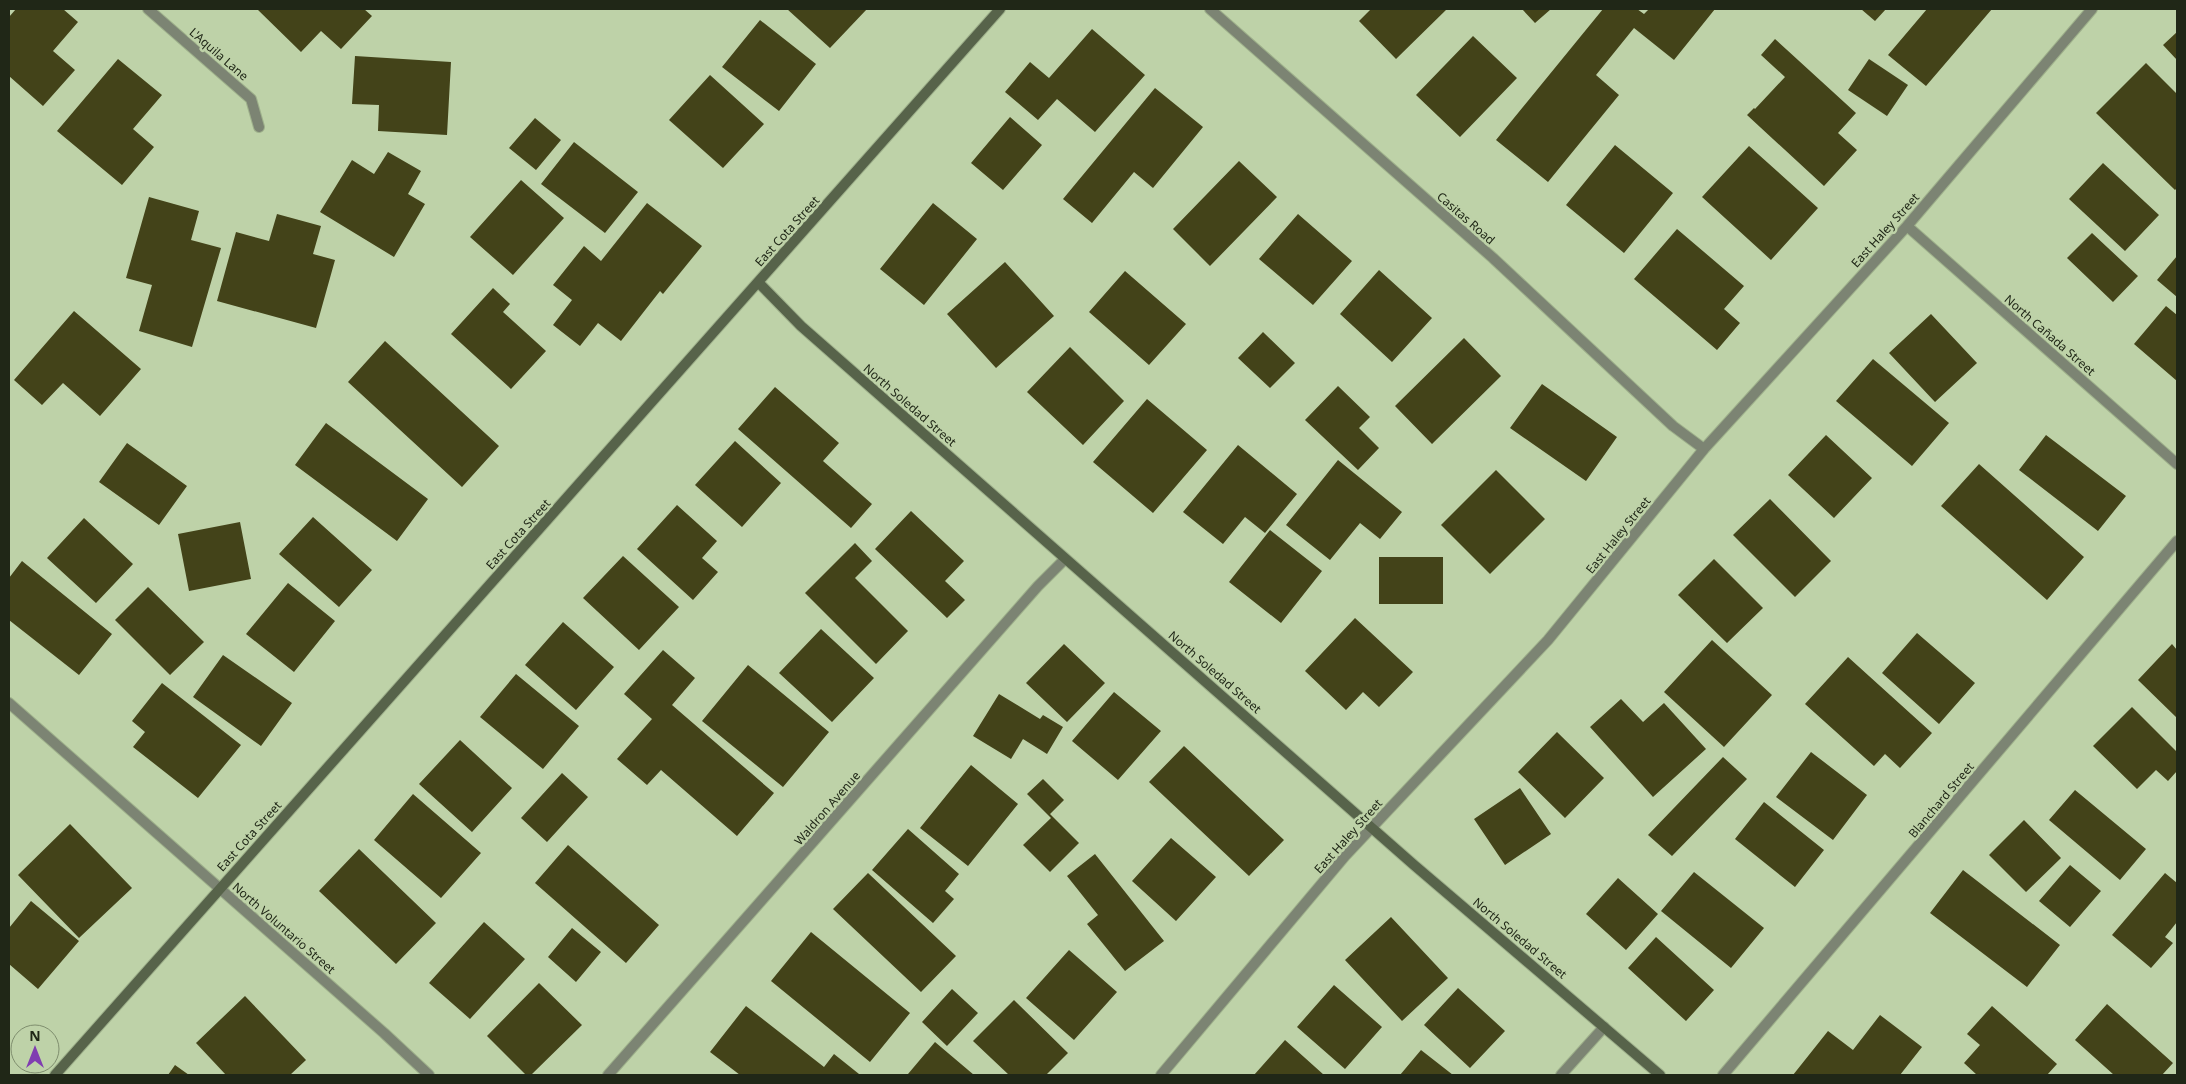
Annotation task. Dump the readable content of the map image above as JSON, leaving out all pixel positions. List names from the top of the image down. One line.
{"streets":{"street":["L'Aquila Lane","Casitas Road","East Haley Street","East Cota Street","North Cañada Street","North Soledad Street","Blanchard Street","Waldron Avenue","North Voluntario Street"]},"crossings":[["Casitas Road","East Haley Street"],["East Haley Street","North Cañada Street"],["East Haley Street","North Soledad Street"],["East Cota Street","North Soledad Street"],["East Cota Street","North Voluntario Street"],["North Soledad Street","Waldron Avenue"]],"north":"top"}
